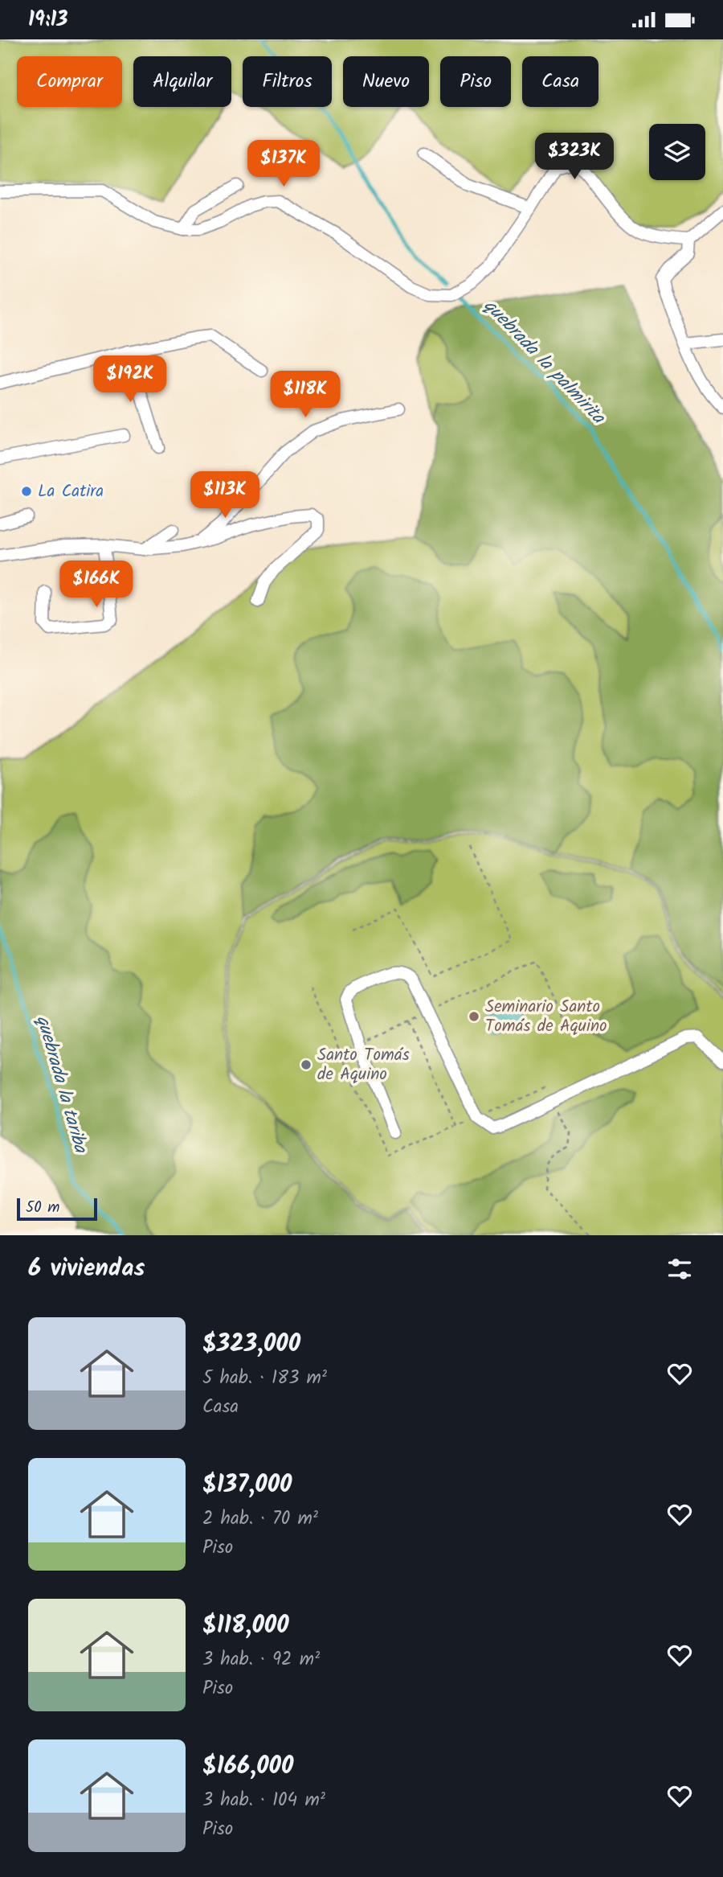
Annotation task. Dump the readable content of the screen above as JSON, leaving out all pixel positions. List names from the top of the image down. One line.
{"water":["quebrada la palmirita","quebrada la tariba"],"places":["La Catira","Seminario Santo Tomás de Aquino","Santo Tomás de Aquino"],"scale_bar":"50 m","page":{"status":"19:13","chip":["Comprar","Alquilar","Filtros","Nuevo","Piso","Casa"],"price":["$323K","$137K","$192K","$118K","$113K","$166K"],"scale":"50 m","heading":"6 viviendas","list":[{"name":"$323,000","note":"5 hab. · 183 m² · Casa"},{"name":"$137,000","note":"2 hab. · 70 m² · Piso"},{"name":"$118,000","note":"3 hab. · 92 m² · Piso"},{"name":"$166,000","note":"3 hab. · 104 m² · Piso"}]}}
